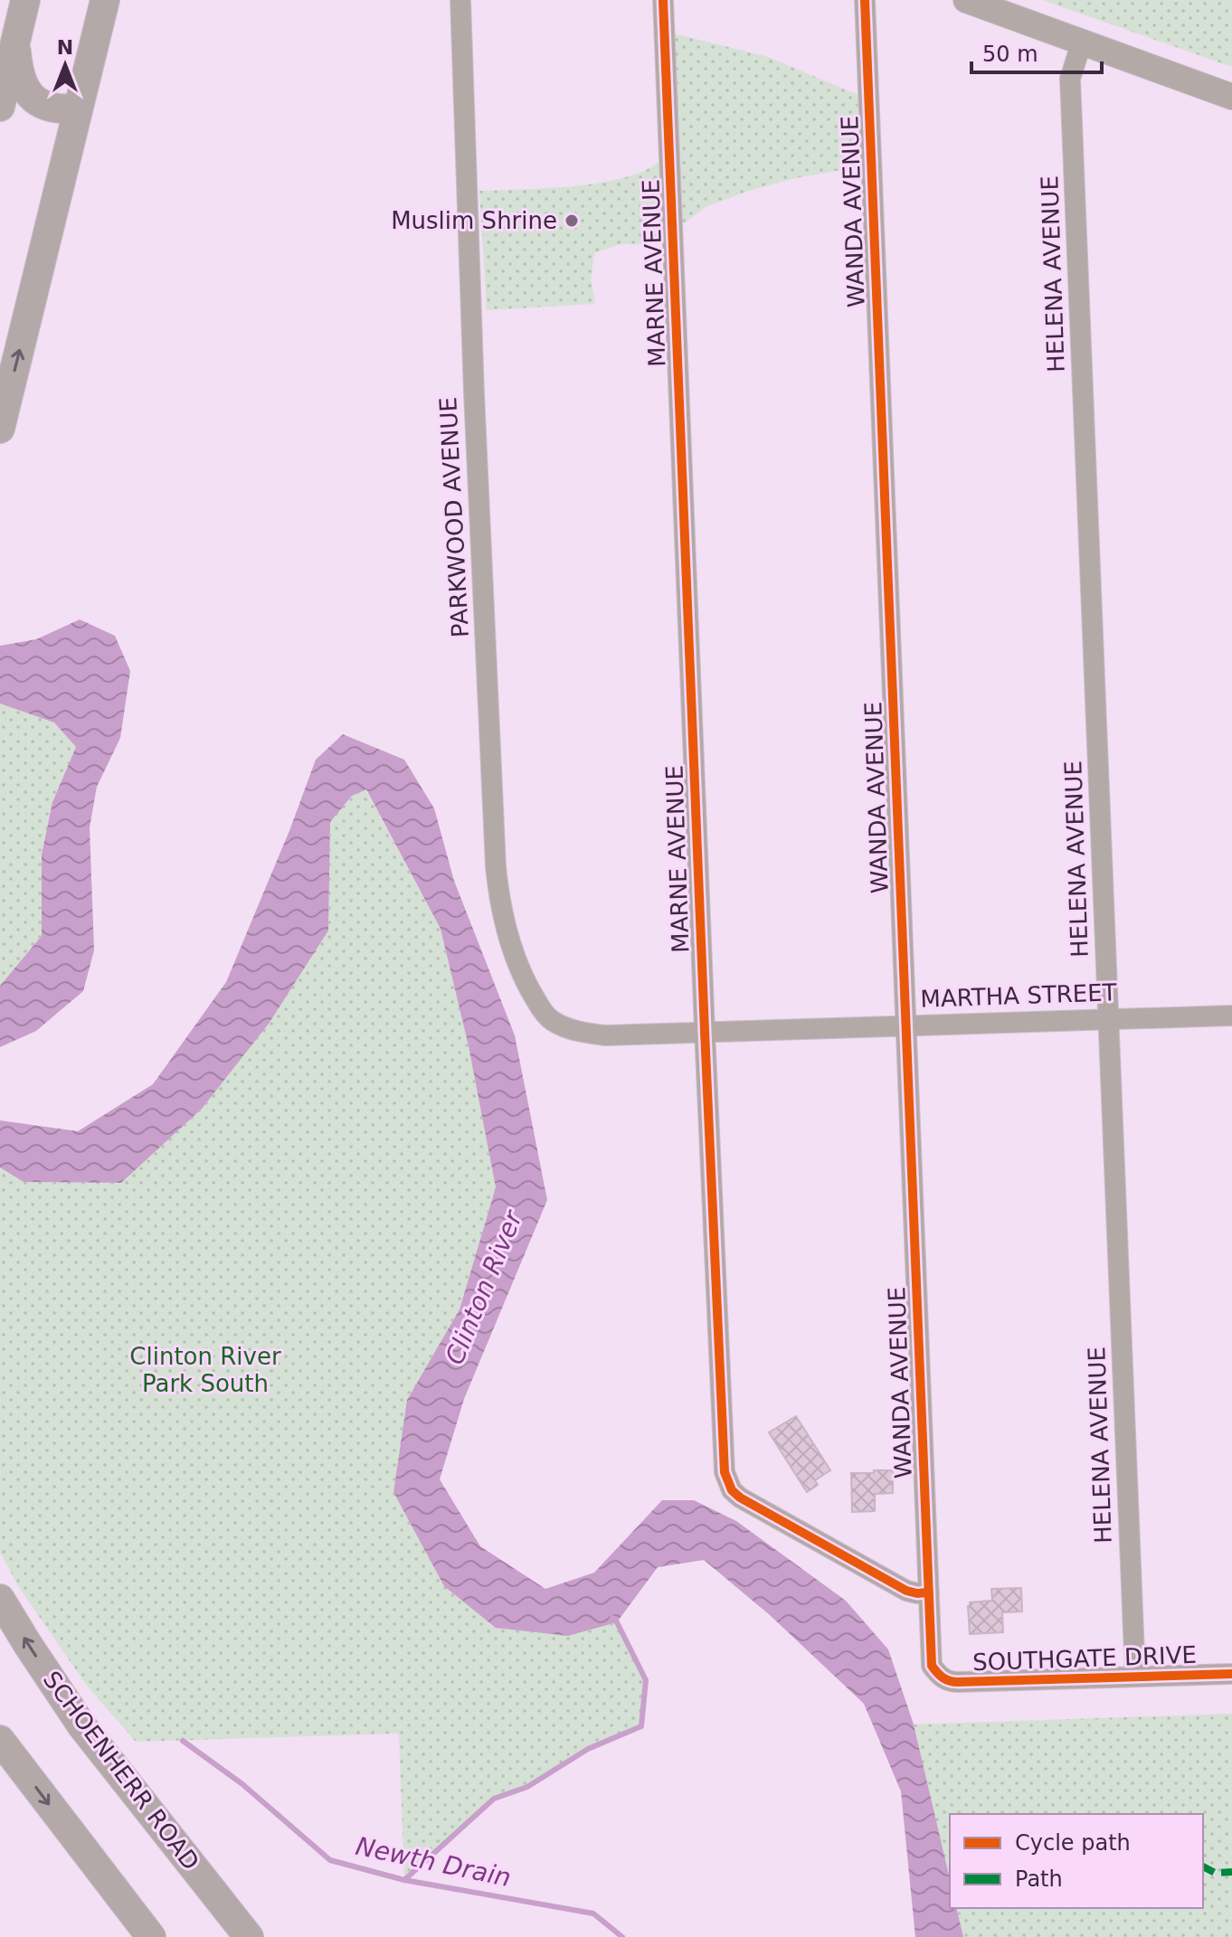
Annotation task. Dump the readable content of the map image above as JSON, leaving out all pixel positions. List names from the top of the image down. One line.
{"streets":{"main road":["SCHOENHERR ROAD"],"street":["WANDA AVENUE","MARNE AVENUE","HELENA AVENUE","PARKWOOD AVENUE","MARTHA STREET","SOUTHGATE DRIVE"]},"crossings":[["WANDA AVENUE","MARNE AVENUE"],["WANDA AVENUE","MARTHA STREET"],["WANDA AVENUE","SOUTHGATE DRIVE"],["MARNE AVENUE","MARTHA STREET"],["MARNE AVENUE","SOUTHGATE DRIVE"],["HELENA AVENUE","MARTHA STREET"],["HELENA AVENUE","SOUTHGATE DRIVE"],["PARKWOOD AVENUE","MARTHA STREET"]],"water":["Clinton River","Newth Drain"],"parks":["Clinton River Park South"],"places":["Muslim Shrine"],"legend":["Cycle path","Path"],"scale_bar":"50 m","north":"top"}
